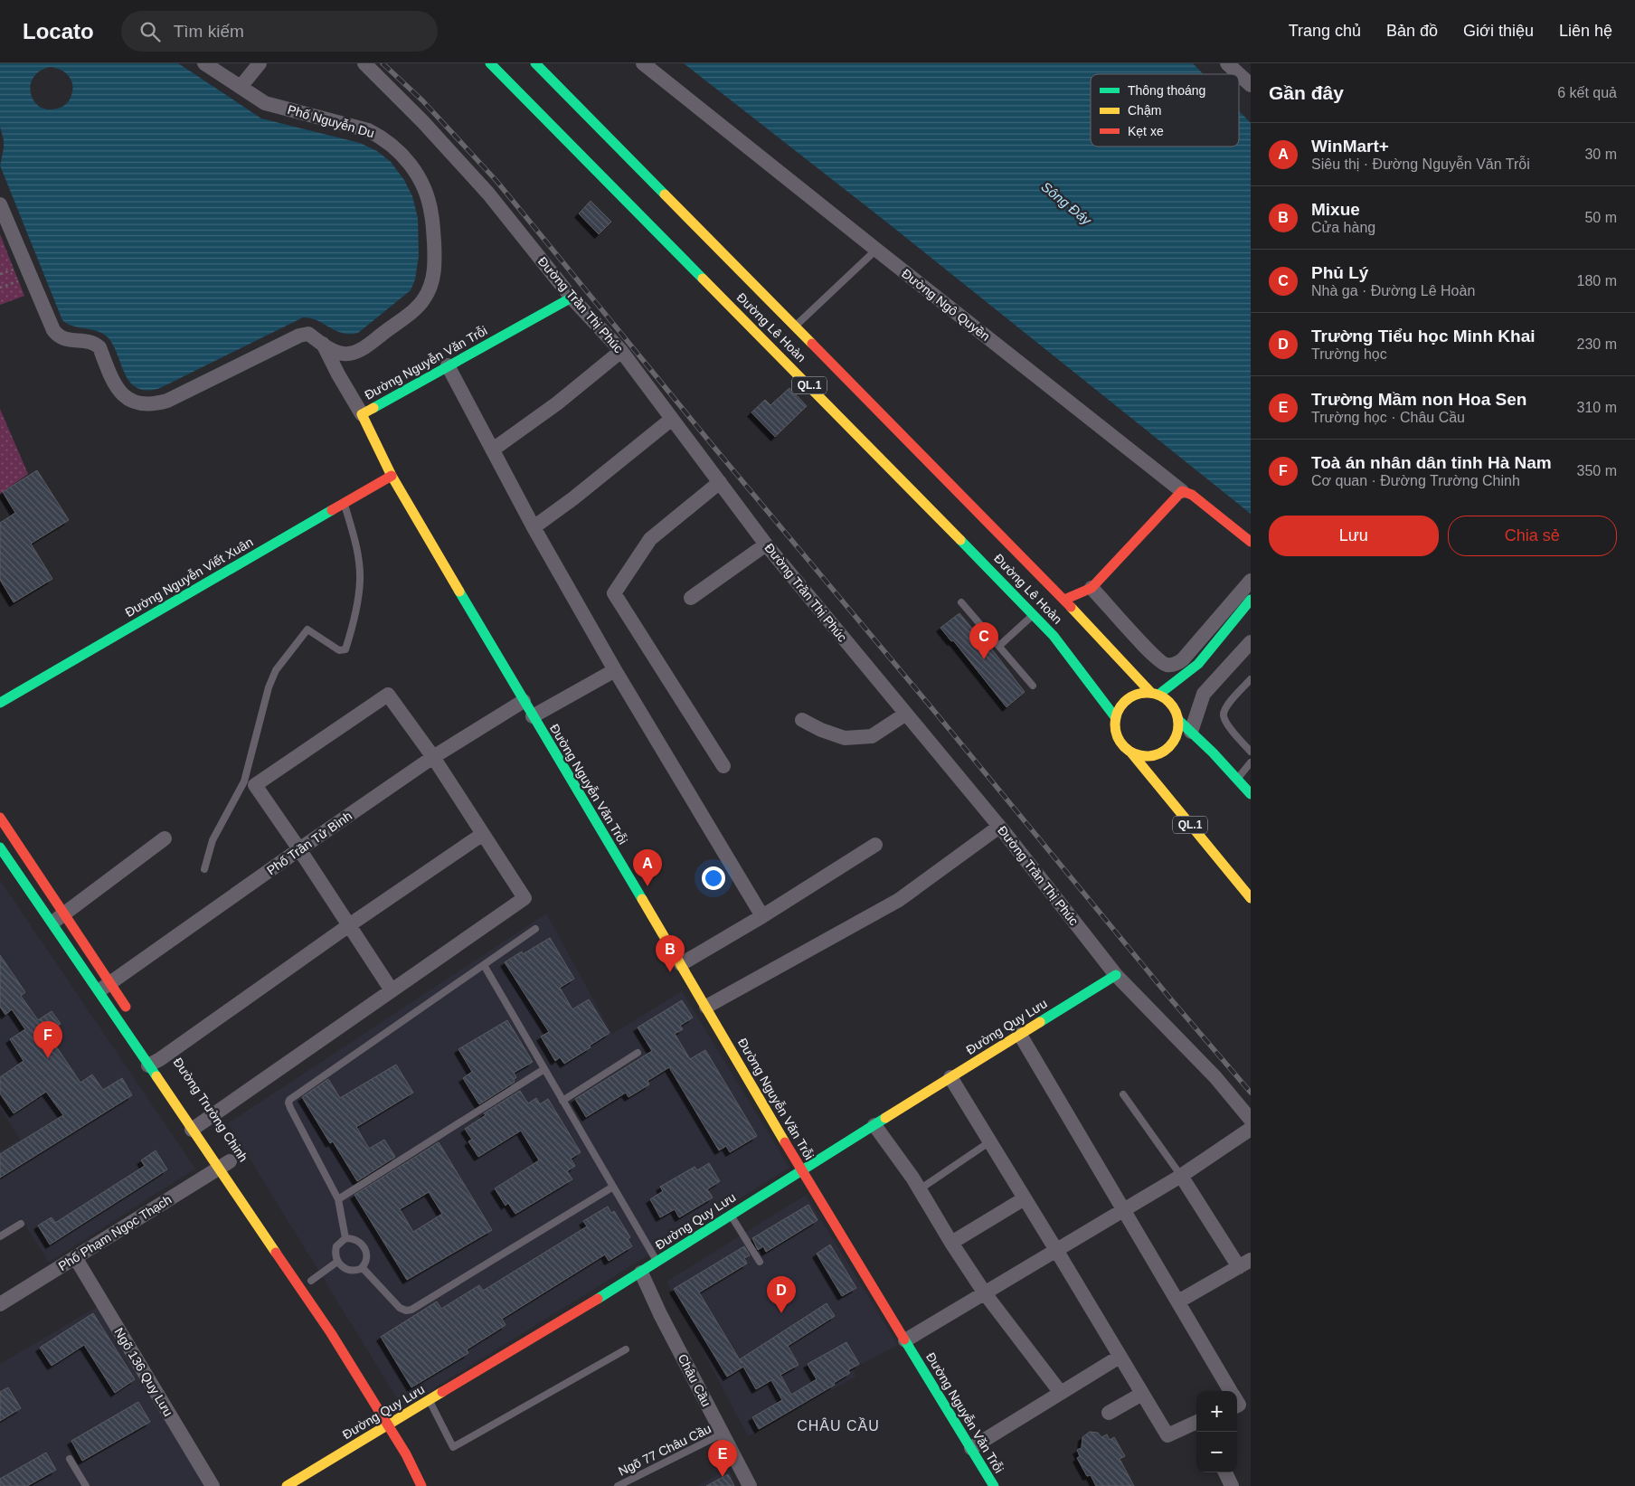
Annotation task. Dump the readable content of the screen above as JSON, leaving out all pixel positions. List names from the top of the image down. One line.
{"streets":{"street":["Phố Nguyễn Du","Đường Trần Thị Phúc","Đường Ngô Quyền","Đường Lê Hoàn","Đường Nguyễn Văn Trỗi","QL.1","Đường Nguyễn Viết Xuân","Phố Trần Tử Bình","Đường Quy Lưu","Đường Trường Chinh","Phố Phạm Ngọc Thạch","Ngõ 136 Quy Lưu","Châu Cầu"],"lane":["Ngõ 77 Châu Cầu"]},"crossings":[["Đường Trần Thị Phúc","Đường Nguyễn Văn Trỗi"],["Đường Trần Thị Phúc","Đường Quy Lưu"],["Đường Lê Hoàn","QL.1"],["Đường Nguyễn Văn Trỗi","Đường Nguyễn Viết Xuân"],["Đường Nguyễn Văn Trỗi","Phố Trần Tử Bình"],["Đường Nguyễn Văn Trỗi","Đường Quy Lưu"],["Phố Trần Tử Bình","Đường Trường Chinh"],["Đường Quy Lưu","Đường Trường Chinh"],["Đường Quy Lưu","Châu Cầu"],["Đường Trường Chinh","Phố Phạm Ngọc Thạch"],["Phố Phạm Ngọc Thạch","Ngõ 136 Quy Lưu"],["Châu Cầu","Ngõ 77 Châu Cầu"]],"districts":["CHÂU CẦU"],"water":["Sông Đáy"],"legend":["Thông thoáng","Chậm","Kẹt xe"],"page":{"header":"Locato","search":"Tìm kiếm","nav":["Trang chủ","Bản đồ","Giới thiệu","Liên hệ"],"heading":["Gần đây","6 kết quả"],"list":[{"mark":"A","name":"WinMart+","note":"Siêu thị · Đường Nguyễn Văn Trỗi","value":"30 m"},{"mark":"B","name":"Mixue","note":"Cửa hàng","value":"50 m"},{"mark":"C","name":"Phủ Lý","note":"Nhà ga · Đường Lê Hoàn","value":"180 m"},{"mark":"D","name":"Trường Tiểu học Minh Khai","note":"Trường học","value":"230 m"},{"mark":"E","name":"Trường Mầm non Hoa Sen","note":"Trường học · Châu Cầu","value":"310 m"},{"mark":"F","name":"Toà án nhân dân tỉnh Hà Nam","note":"Cơ quan · Đường Trường Chinh","value":"350 m"}],"buttons":["Lưu","Chia sẻ"],"pins":["C","A","B","F","D","E"],"map_buttons":["+","−"]}}
